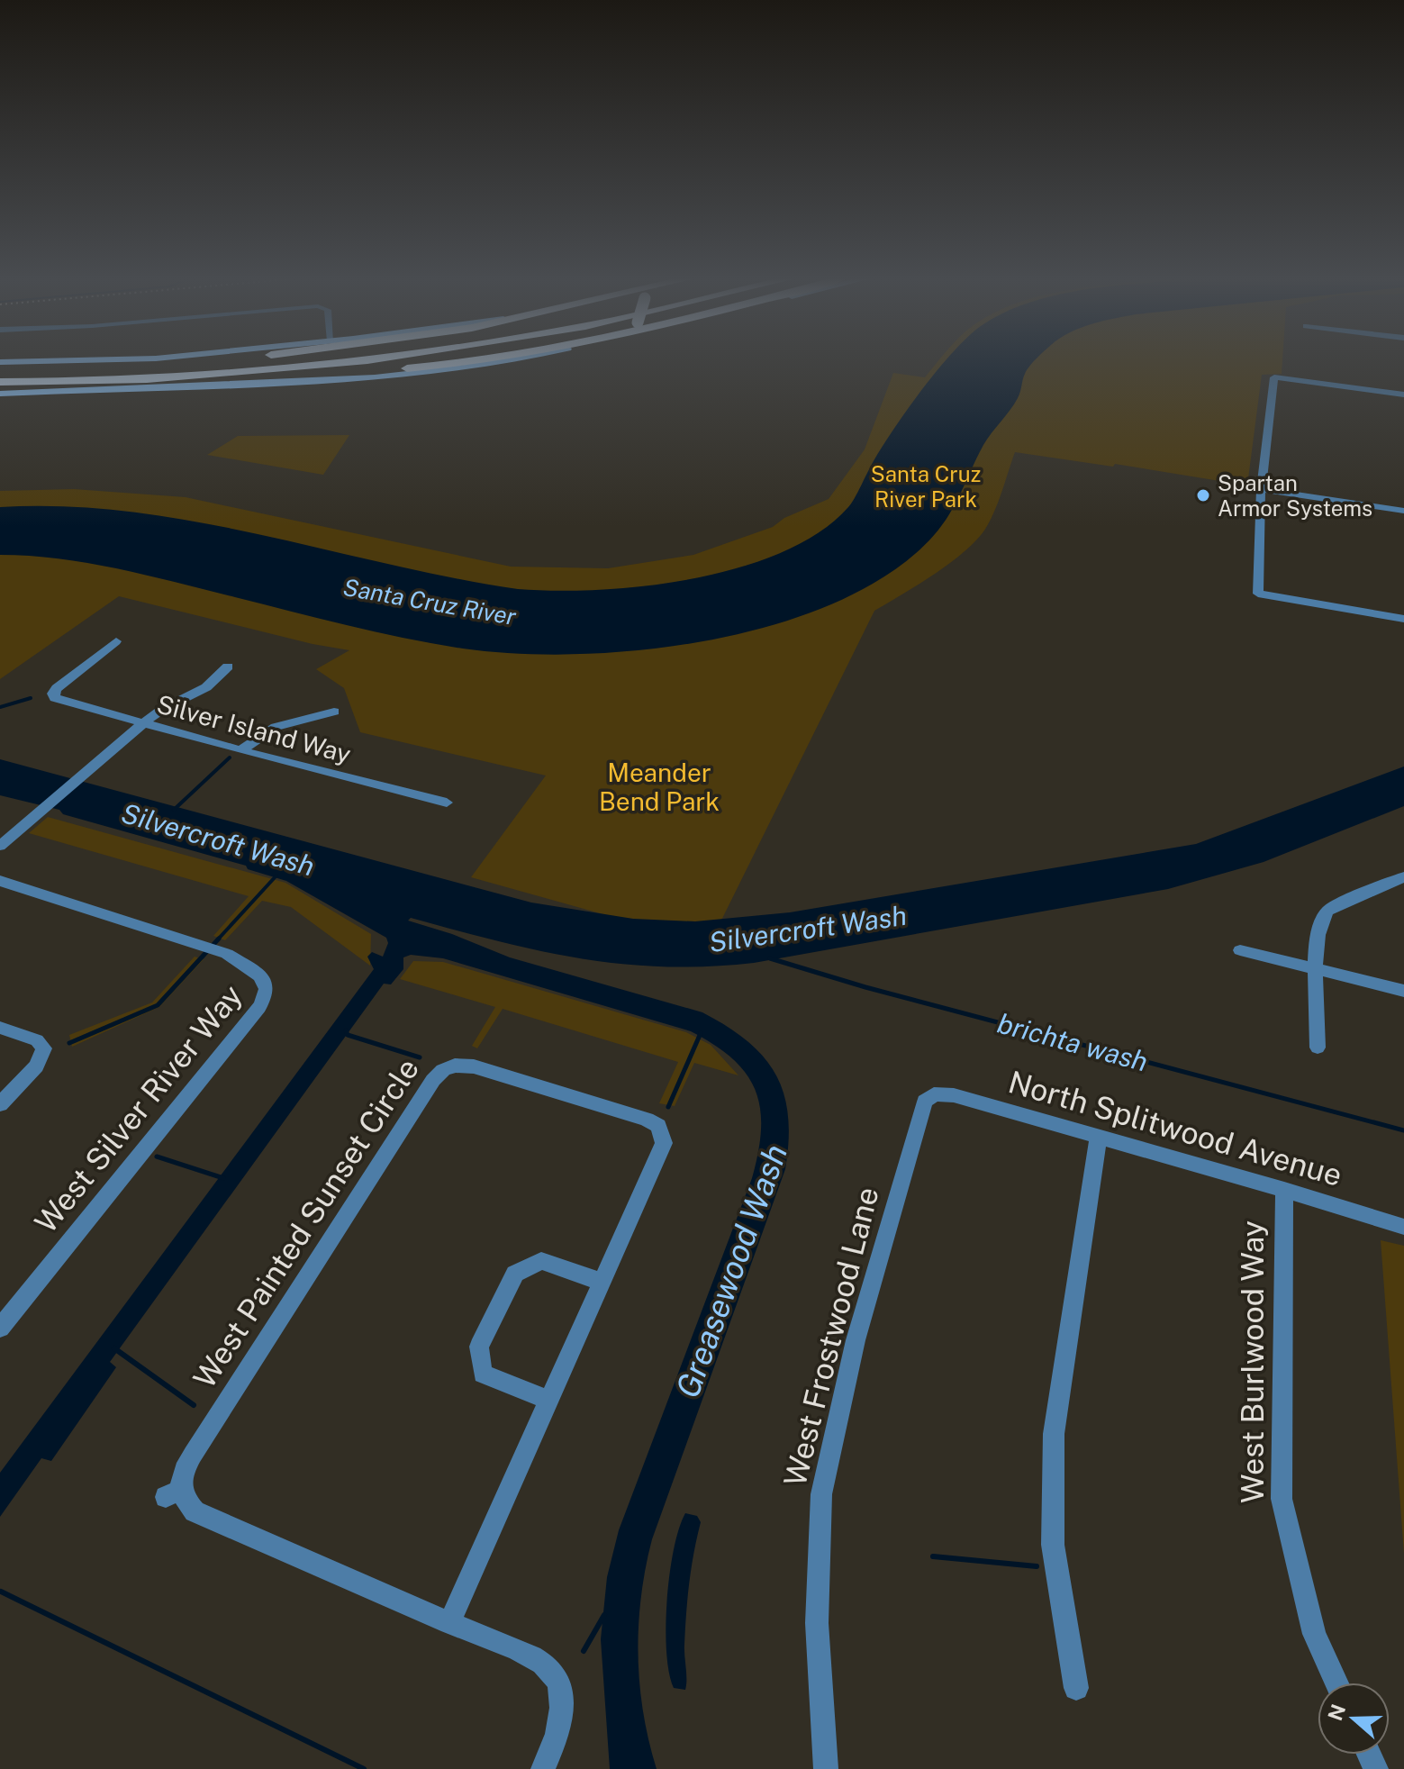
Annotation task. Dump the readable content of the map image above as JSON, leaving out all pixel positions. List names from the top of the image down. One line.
{"streets":{"street":["Silver Island Way","West Silver River Way","North Splitwood Avenue","West Painted Sunset Circle","West Frostwood Lane","West Burlwood Way"]},"crossings":[["North Splitwood Avenue","West Frostwood Lane"],["North Splitwood Avenue","West Burlwood Way"]],"water":["Santa Cruz River","Silvercroft Wash","brichta wash","Greasewood Wash"],"parks":["Santa Cruz River Park","Meander Bend Park"],"places":["Spartan Armor Systems"],"north":"left"}
